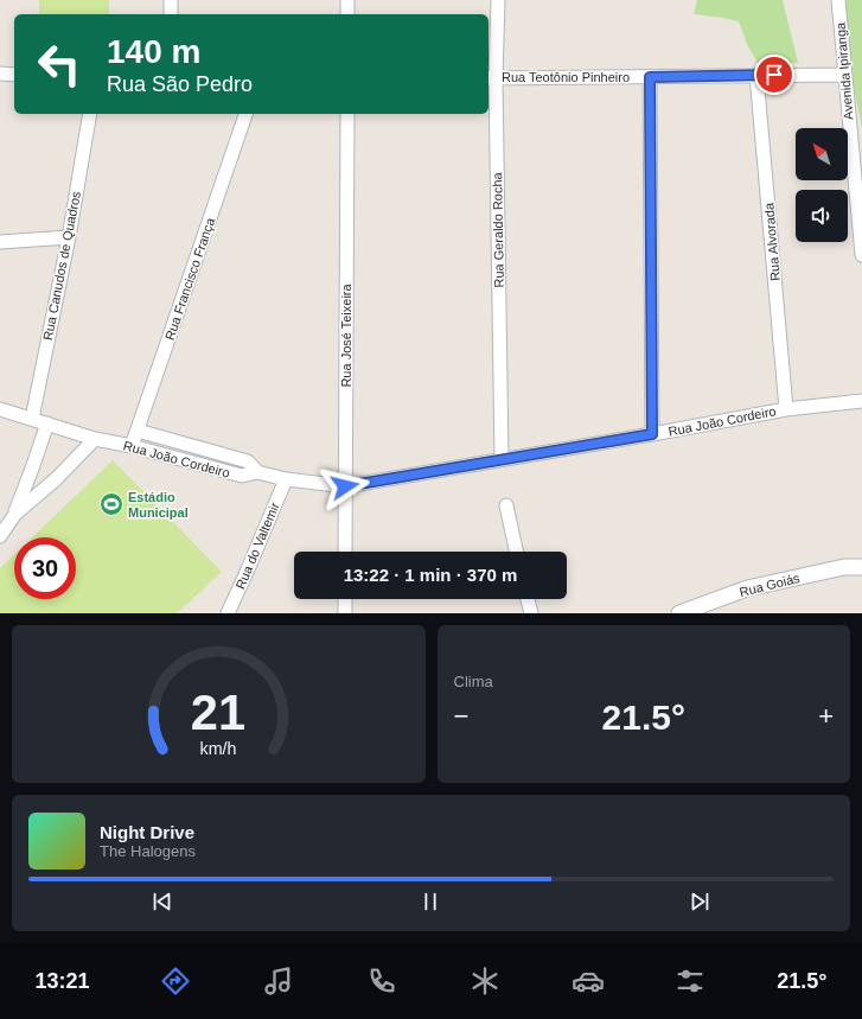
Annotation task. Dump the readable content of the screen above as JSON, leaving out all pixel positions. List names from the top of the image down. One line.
{"streets":{"street":["Avenida Ipiranga","Rua Teotônio Pinheiro","Rua Geraldo Rocha","Rua Alvorada","Rua Canudos de Quadros","Rua Francisco França","Rua José Teixeira","Rua João Cordeiro","Rua do Valtemir","Rua Goiás"]},"crossings":[["Avenida Ipiranga","Rua Teotônio Pinheiro"],["Rua Teotônio Pinheiro","Rua Geraldo Rocha"],["Rua Teotônio Pinheiro","Rua Alvorada"],["Rua Geraldo Rocha","Rua João Cordeiro"],["Rua Alvorada","Rua João Cordeiro"],["Rua Canudos de Quadros","Rua João Cordeiro"],["Rua Francisco França","Rua João Cordeiro"],["Rua José Teixeira","Rua João Cordeiro"],["Rua João Cordeiro","Rua do Valtemir"]],"places":{"sports":["Estádio Municipal"]},"north":"top left","page":{"turn":["140 m","Rua São Pedro"],"limit":"30","trip":"13:22 · 1 min · 370 m","tile":"Clima","heat":["−","21.5°","+"],"song":["Night Drive","The Halogens"],"tabs":["13:21","21.5°"],"gauge":["21","km/h"]}}
